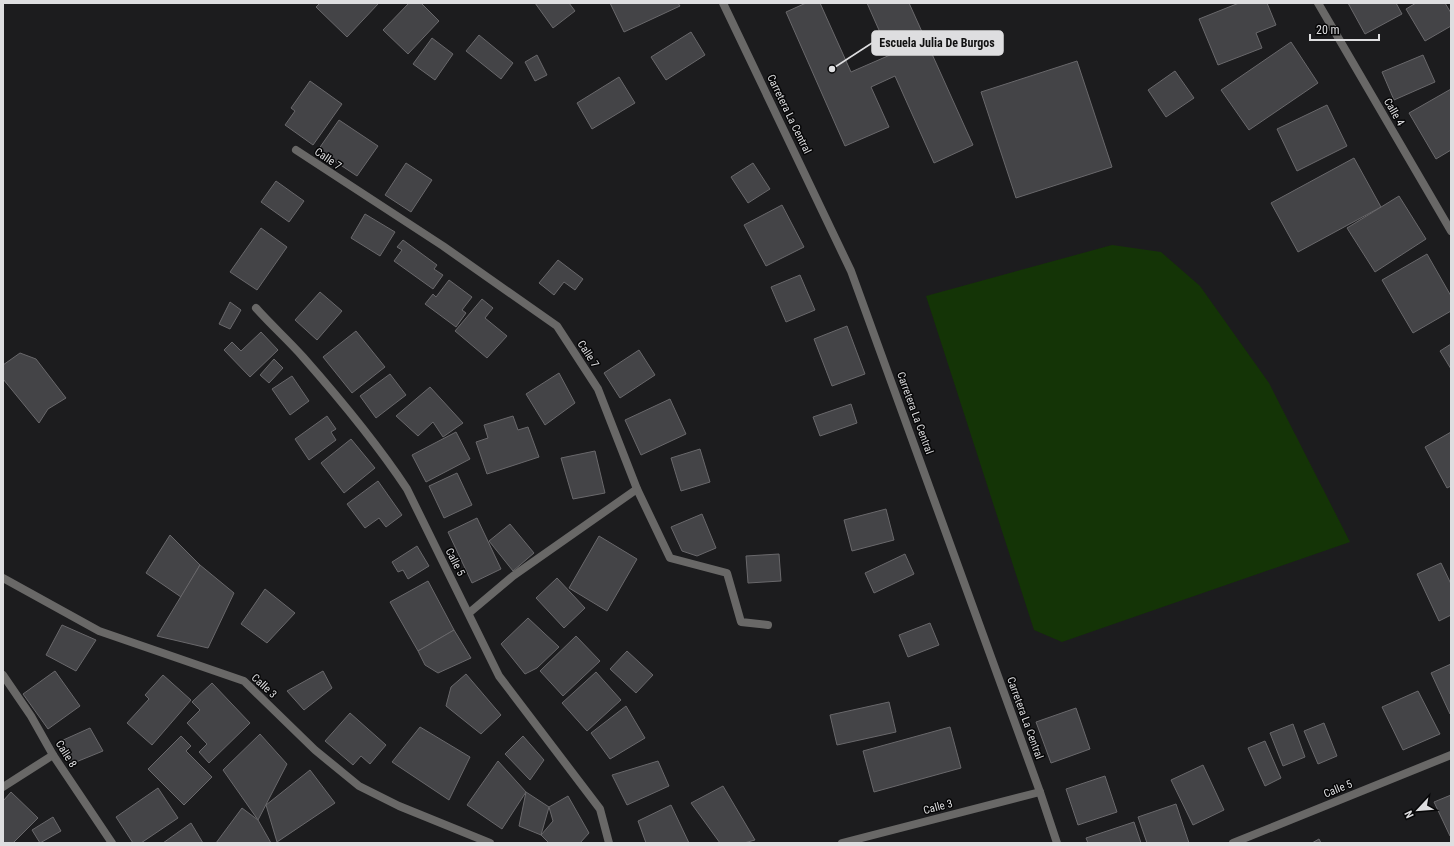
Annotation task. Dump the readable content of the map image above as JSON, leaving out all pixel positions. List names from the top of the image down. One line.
{"streets":{"street":["Calle 4","Carretera La Central","Calle 7","Calle 5","Calle 3","Calle 8"]},"crossings":[["Carretera La Central","Calle 3"]],"places":["Escuela Julia De Burgos"],"scale_bar":"20 m","north":"bottom left"}
